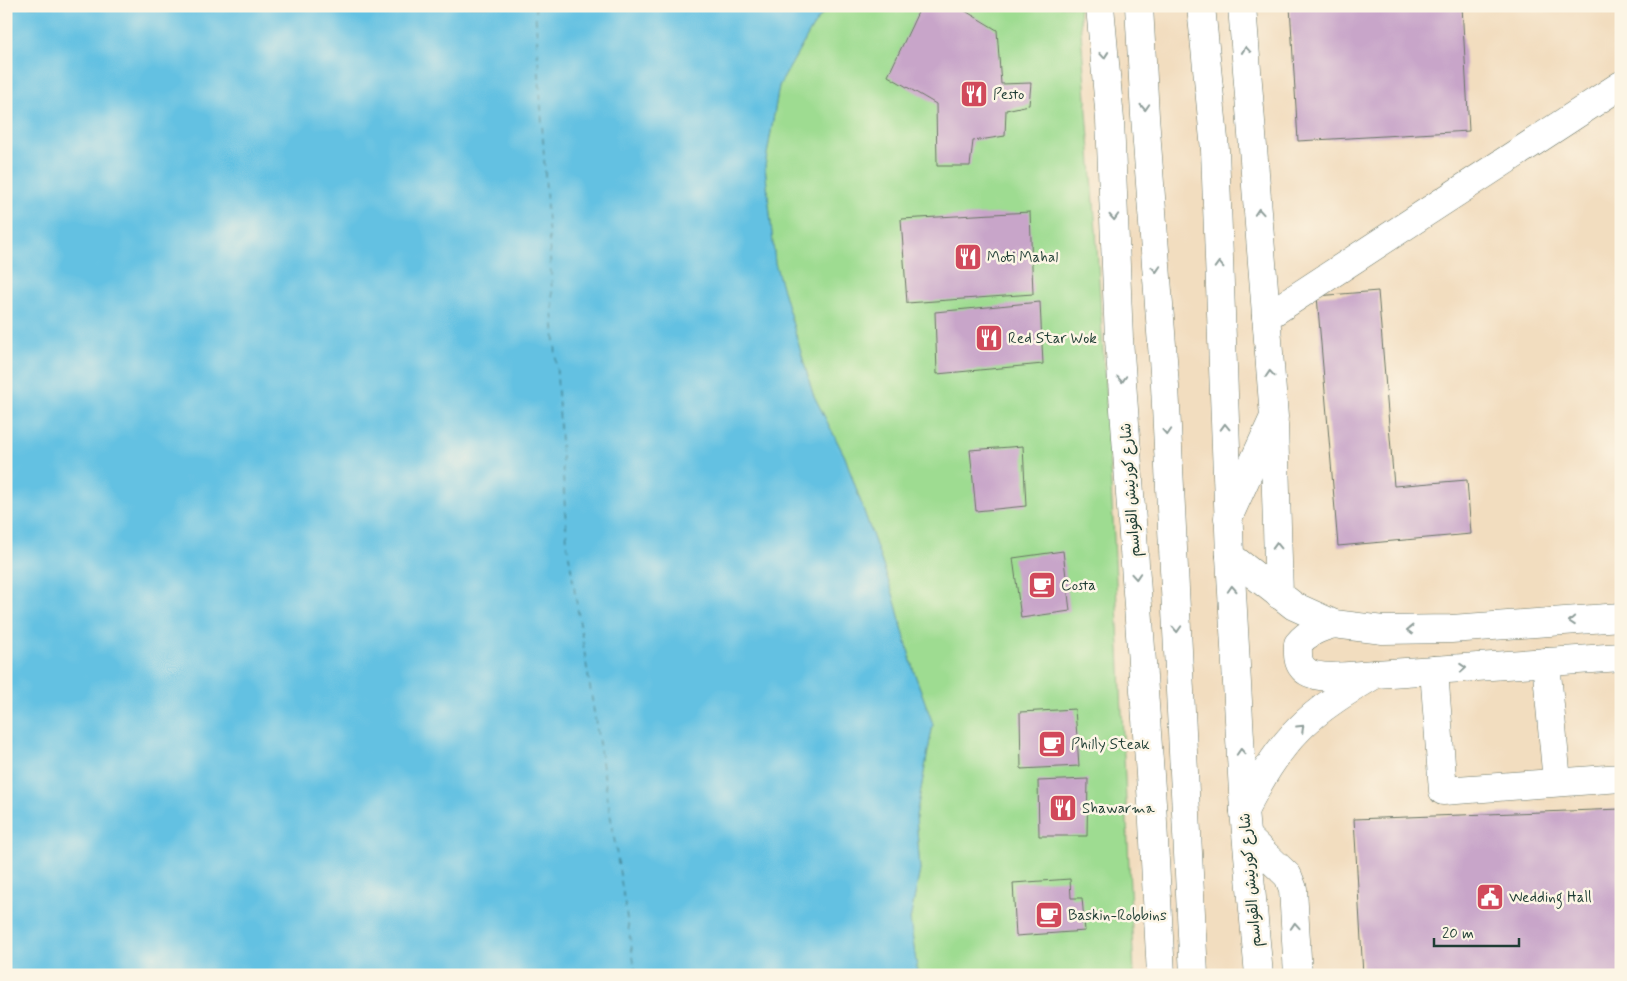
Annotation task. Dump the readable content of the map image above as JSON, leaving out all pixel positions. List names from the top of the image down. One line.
{"streets":{"main road":["شارع كورنيش القواسم"]},"places":{"restaurant":["Pesto","Moti Mahal","Red Star Wok","Shawarma"],"cafe":["Costa","Philly Steak","Baskin-Robbins"],"public building":["Wedding Hall"]},"scale_bar":"20 m"}
